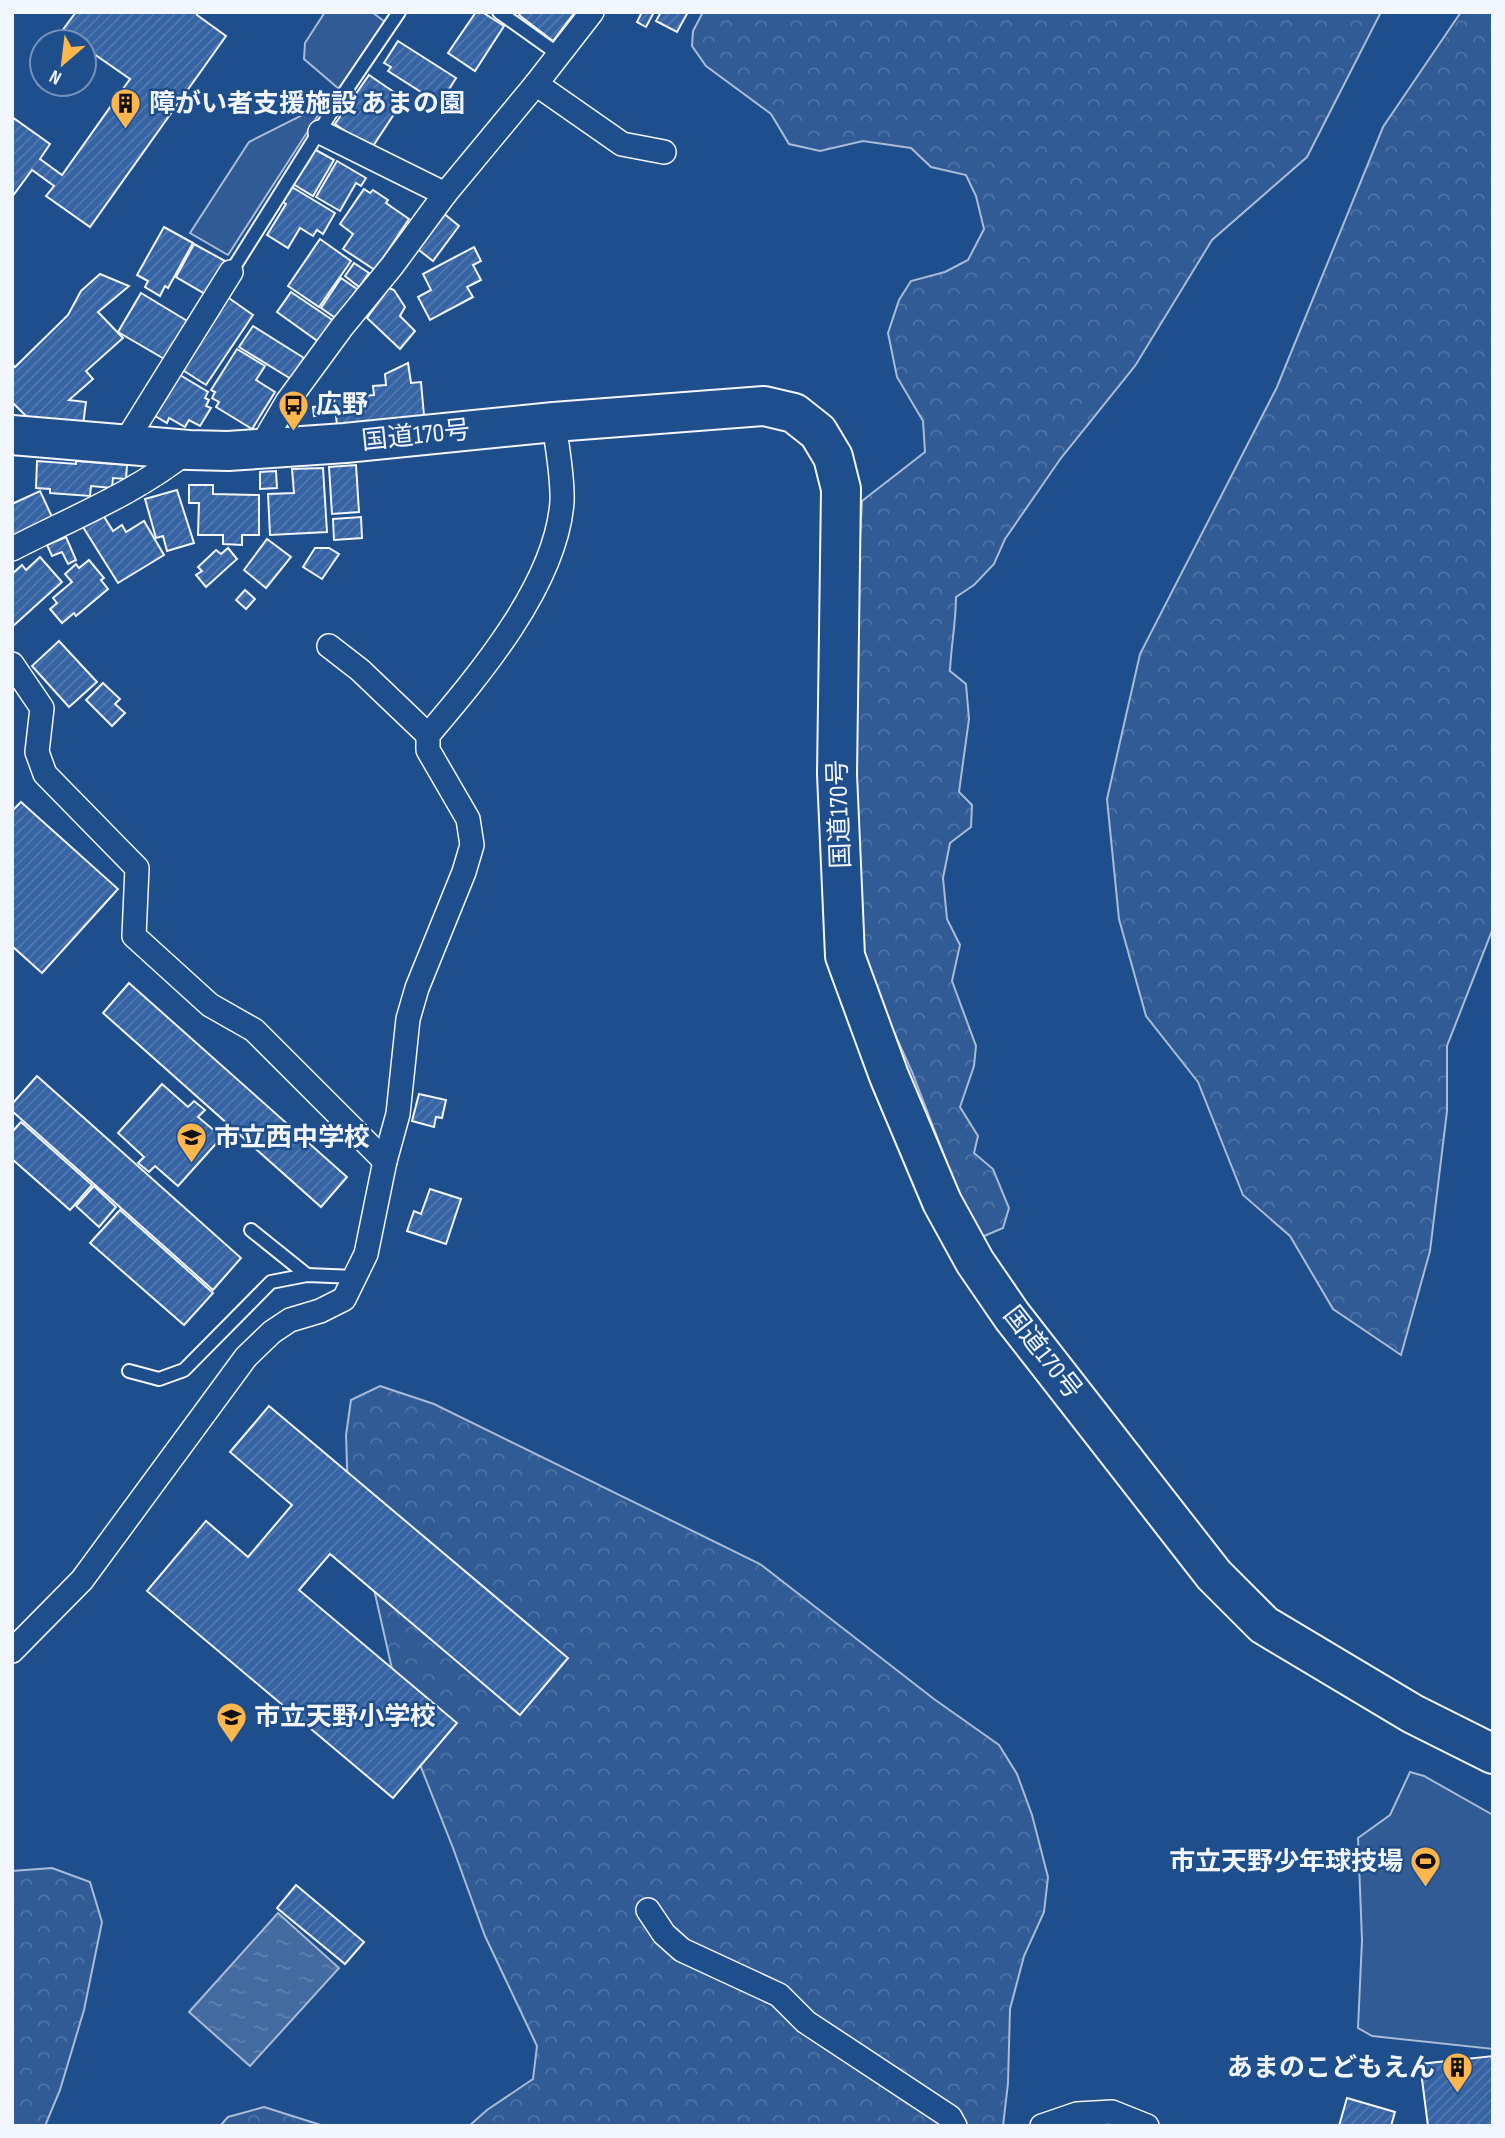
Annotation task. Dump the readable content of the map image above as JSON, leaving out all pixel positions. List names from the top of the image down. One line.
{"streets":{"highway":["国道170号"]},"places":{"building":["障がい者支援施設 あまの園","あまのこどもえん"],"bus stop":["広野"],"school or university":["市立西中学校","市立天野小学校"],"sports":["市立天野少年球技場"]},"north":"bottom left"}
